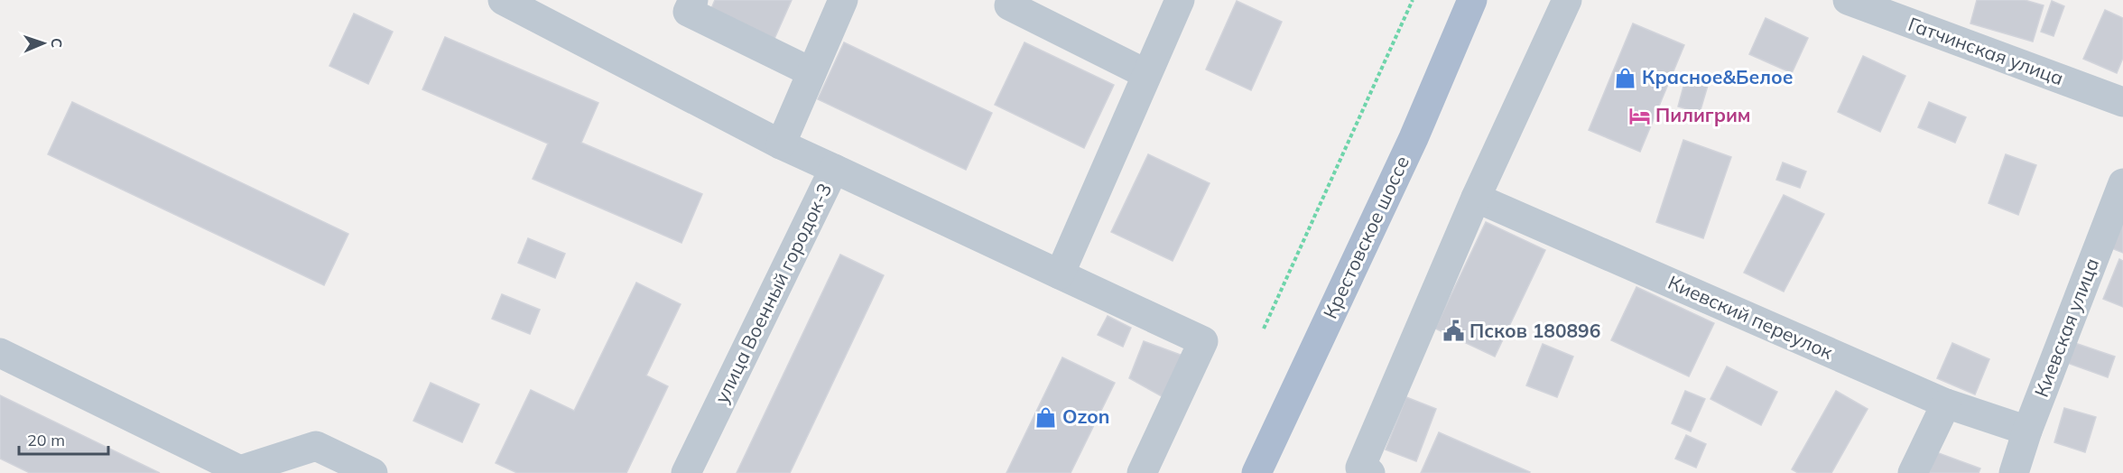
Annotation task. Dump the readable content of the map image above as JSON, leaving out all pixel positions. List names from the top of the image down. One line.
{"streets":{"main road":["Крестовское шоссе"],"street":["Гатчинская улица","улица Военный городок-3","Киевский переулок","Киевская улица"]},"crossings":[["Киевский переулок","Киевская улица"]],"places":{"shop":["Красное&Белое","Ozon"],"hotel":["Пилигрим"],"public building":["Псков 180896"]},"scale_bar":"20 m","north":"right"}
